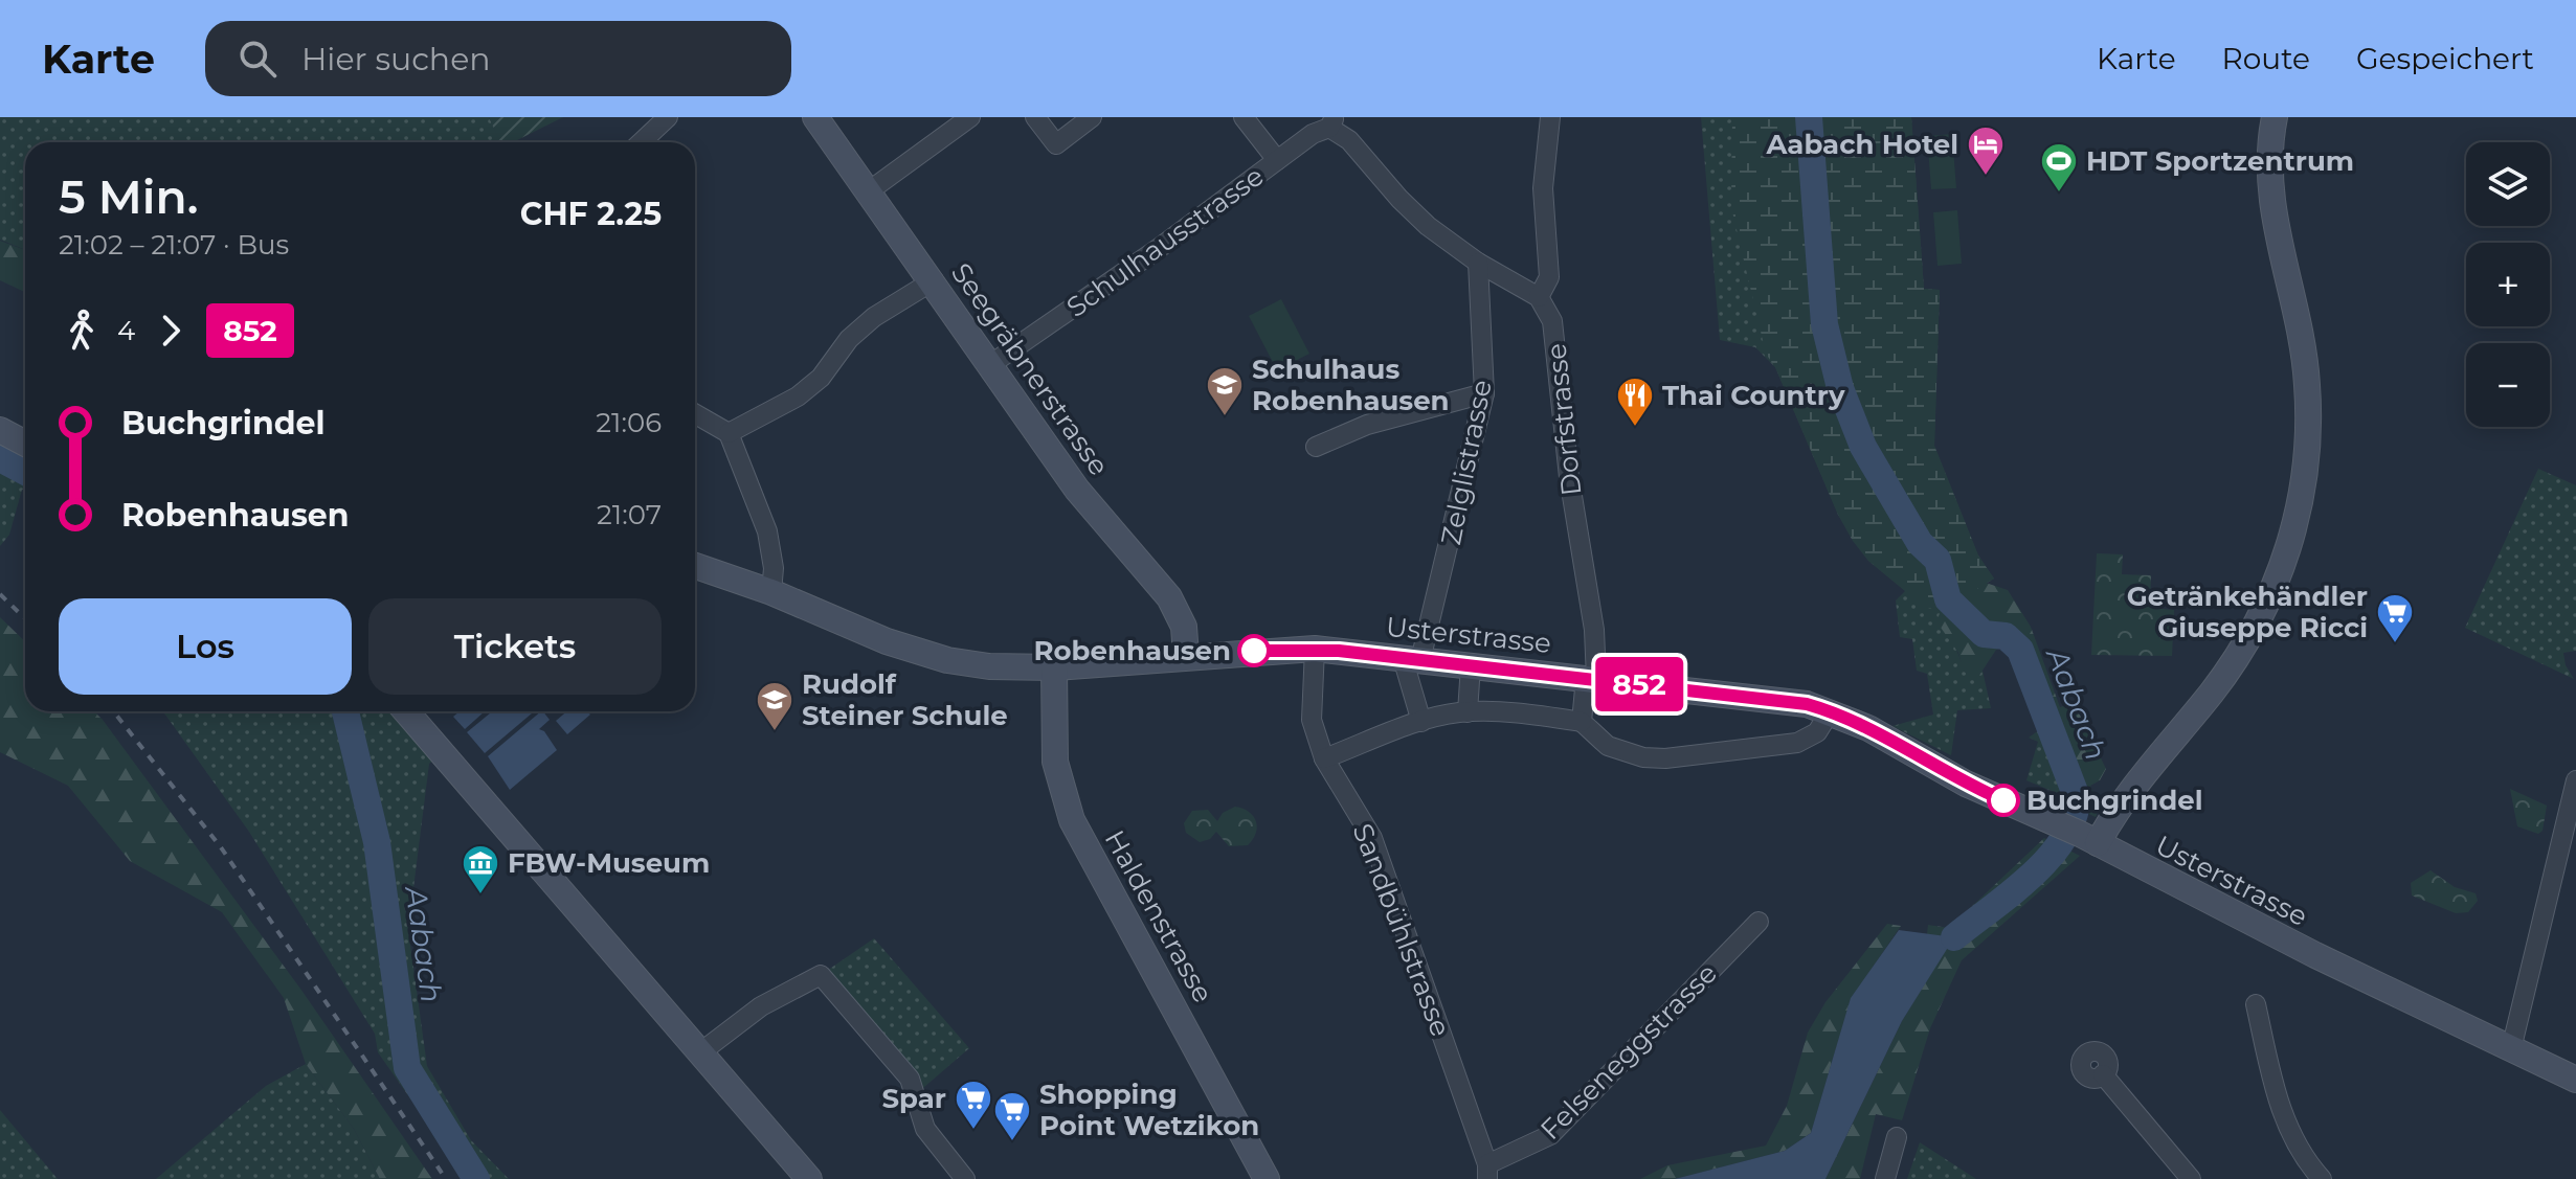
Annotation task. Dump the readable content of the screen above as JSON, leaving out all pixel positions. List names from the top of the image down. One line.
{"streets":{"main road":["Seegräbnerstrasse","Usterstrasse","Haldenstrasse"],"street":["Schulhausstrasse","Dorfstrasse","Zelglistrasse","Sandbühlstrasse","Felseneggstrasse"]},"crossings":[["Schulhausstrasse","Seegräbnerstrasse"],["Seegräbnerstrasse","Usterstrasse"],["Dorfstrasse","Usterstrasse"],["Zelglistrasse","Usterstrasse"],["Usterstrasse","Haldenstrasse"],["Usterstrasse","Sandbühlstrasse"],["Sandbühlstrasse","Felseneggstrasse"]],"water":["Aabach"],"places":{"hotel":["Aabach Hotel"],"sports":["HDT Sportzentrum"],"school or university":["Schulhaus Robenhausen","Rudolf Steiner Schule"],"restaurant":["Thai Country"],"supermarket":["Getränkehändler Giuseppe Ricci","Spar","Shopping Point Wetzikon"],"other":["Robenhausen","Buchgrindel"],"museum":["FBW-Museum"]},"lines":["bus line 852"],"page":{"header":"Karte","search":"Hier suchen","nav":["Karte","Route","Gespeichert"],"on_map":"852","map_buttons":["+","−"],"heading":["5 Min.","21:02 – 21:07 · Bus","CHF 2.25"],"legs":["4","852"],"list":[{"name":"Buchgrindel","value":"21:06"},{"name":"Robenhausen","value":"21:07"}],"buttons":["Los","Tickets"]}}
